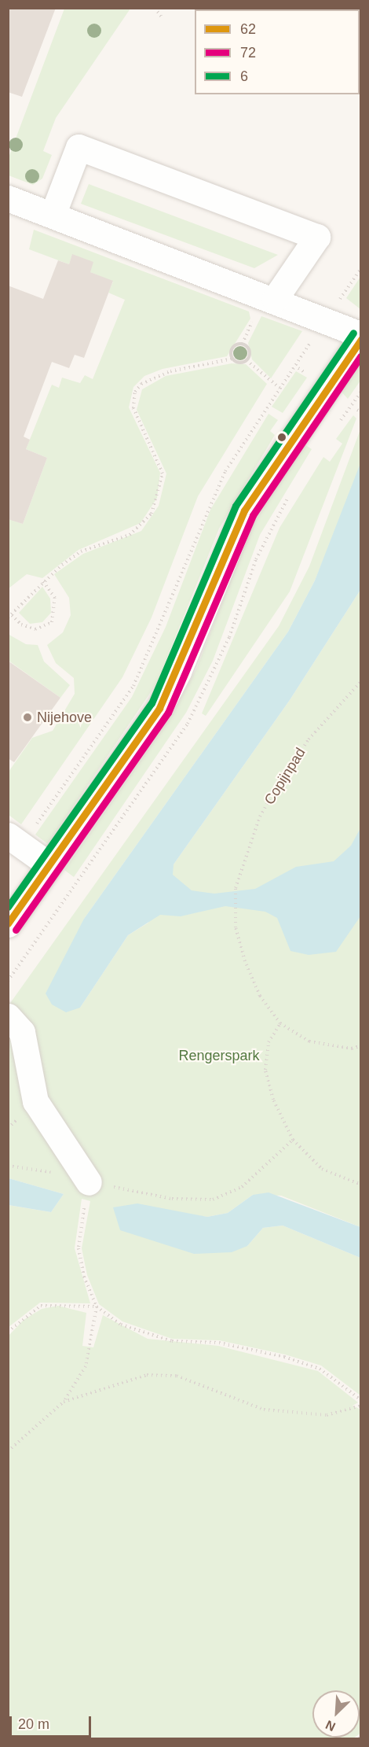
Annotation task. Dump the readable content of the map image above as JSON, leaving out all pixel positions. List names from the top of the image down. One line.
{"streets":{"path":["Copijnpad"]},"parks":["Rengerspark"],"places":["Nijehove"],"lines":["transit line 6","transit line 62","transit line 72"],"legend":["62","72","6"],"scale_bar":"20 m","north":"bottom left"}
